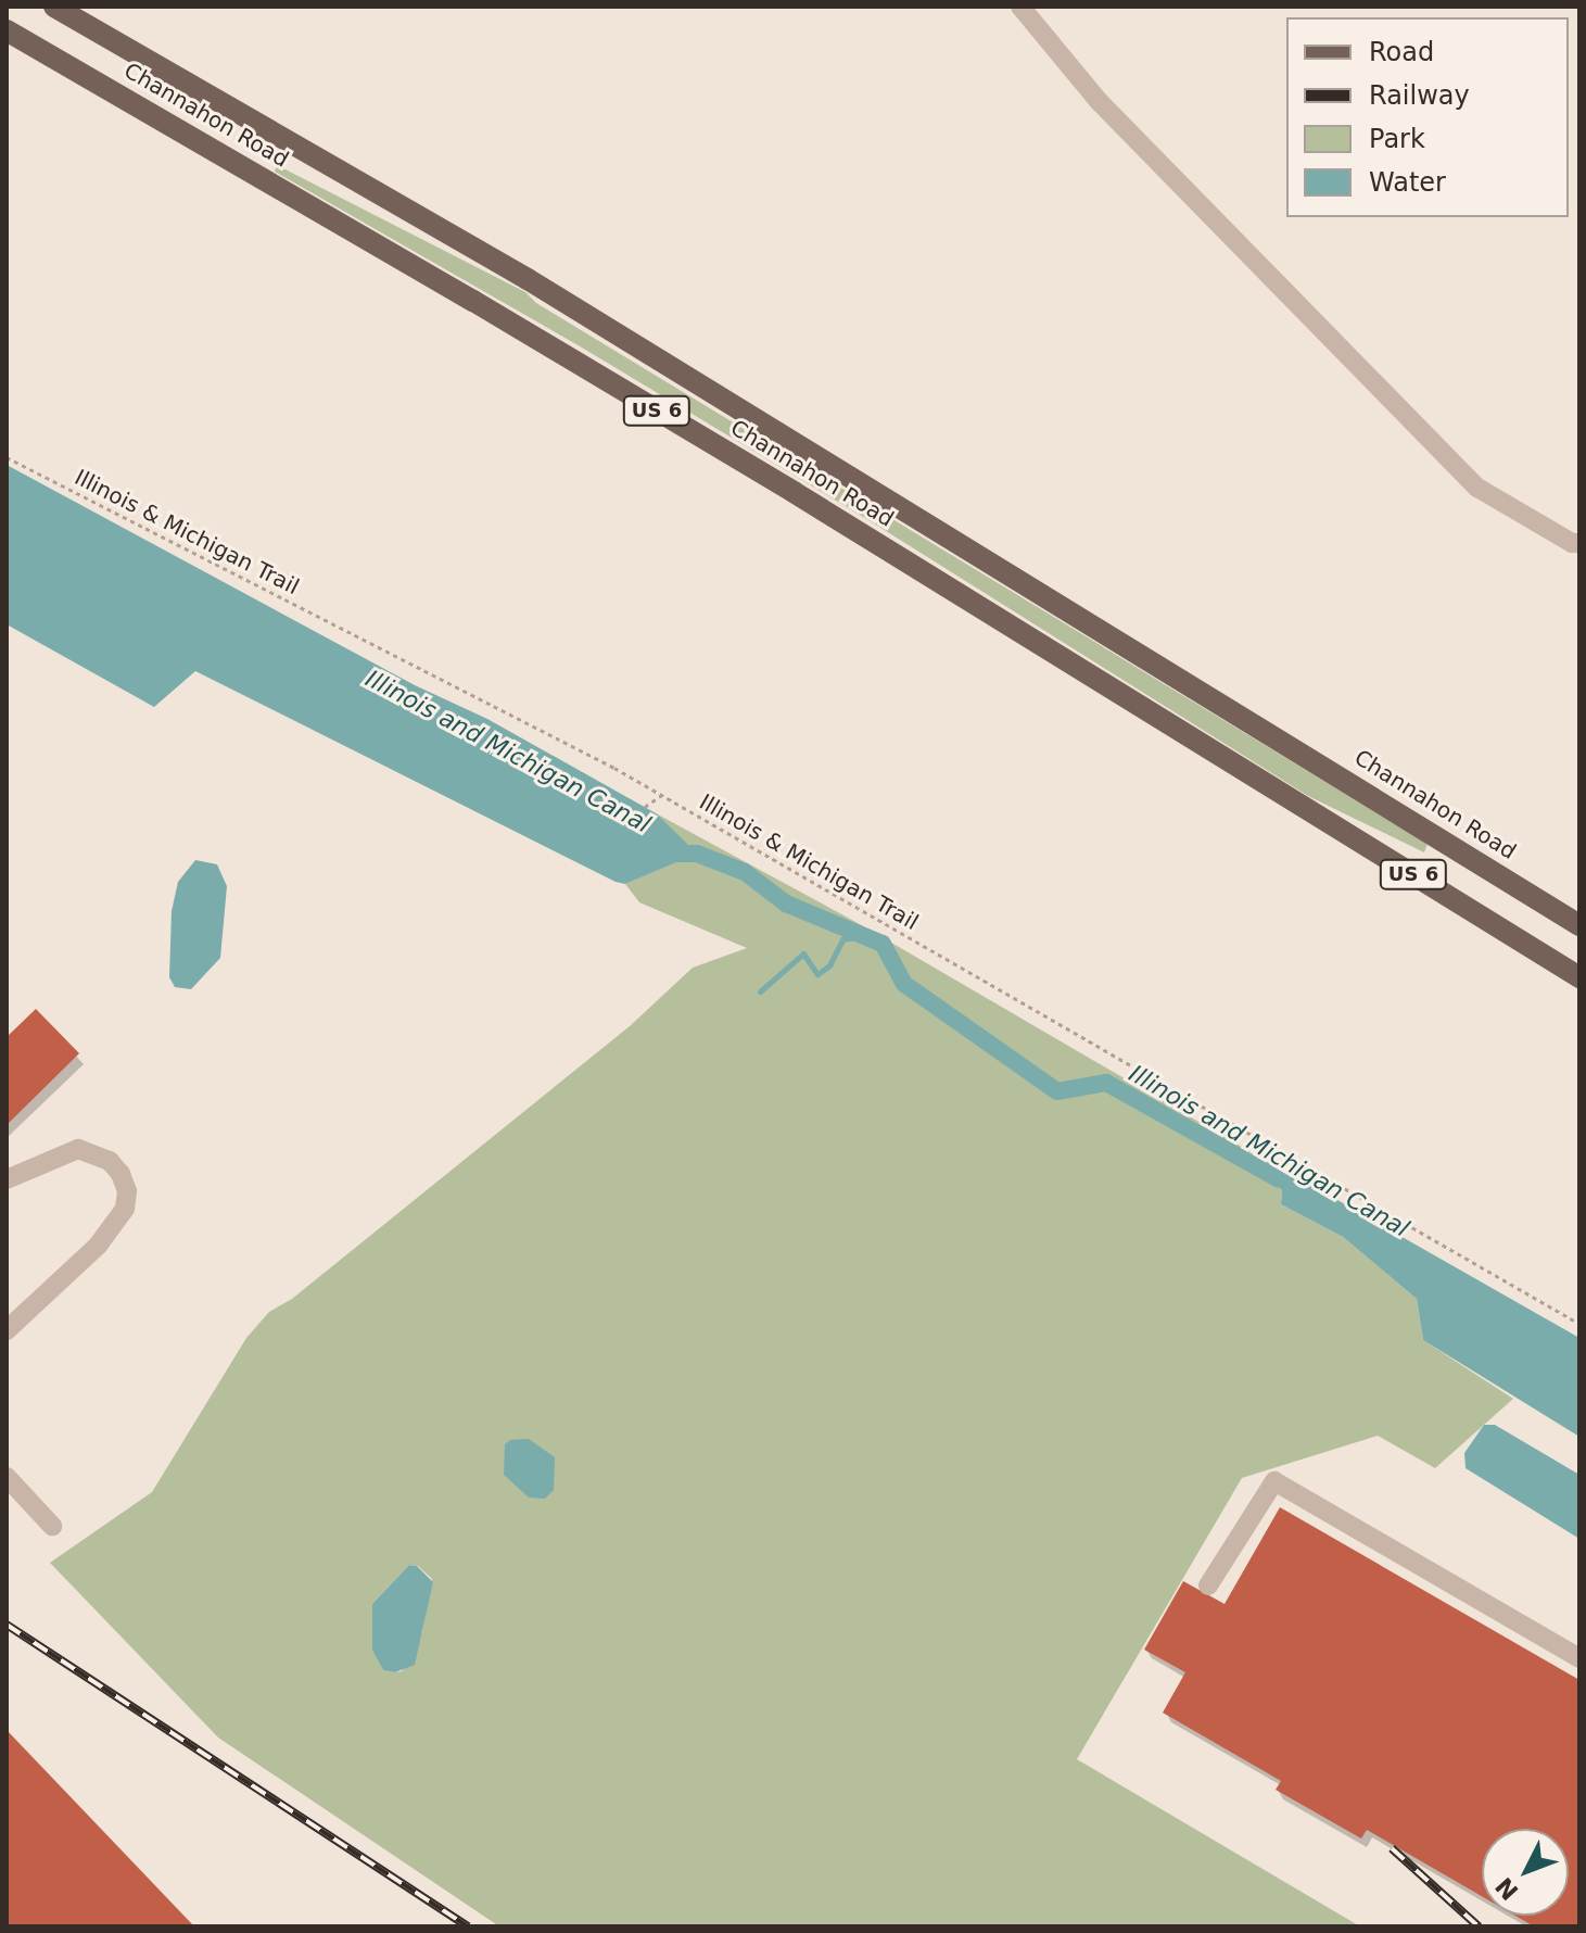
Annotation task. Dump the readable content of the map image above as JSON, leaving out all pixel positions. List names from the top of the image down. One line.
{"streets":{"main road":["Channahon Road","US 6"],"path":["Illinois & Michigan Trail"]},"water":["Illinois and Michigan Canal"],"legend":["Road","Railway","Park","Water"],"north":"bottom left"}
